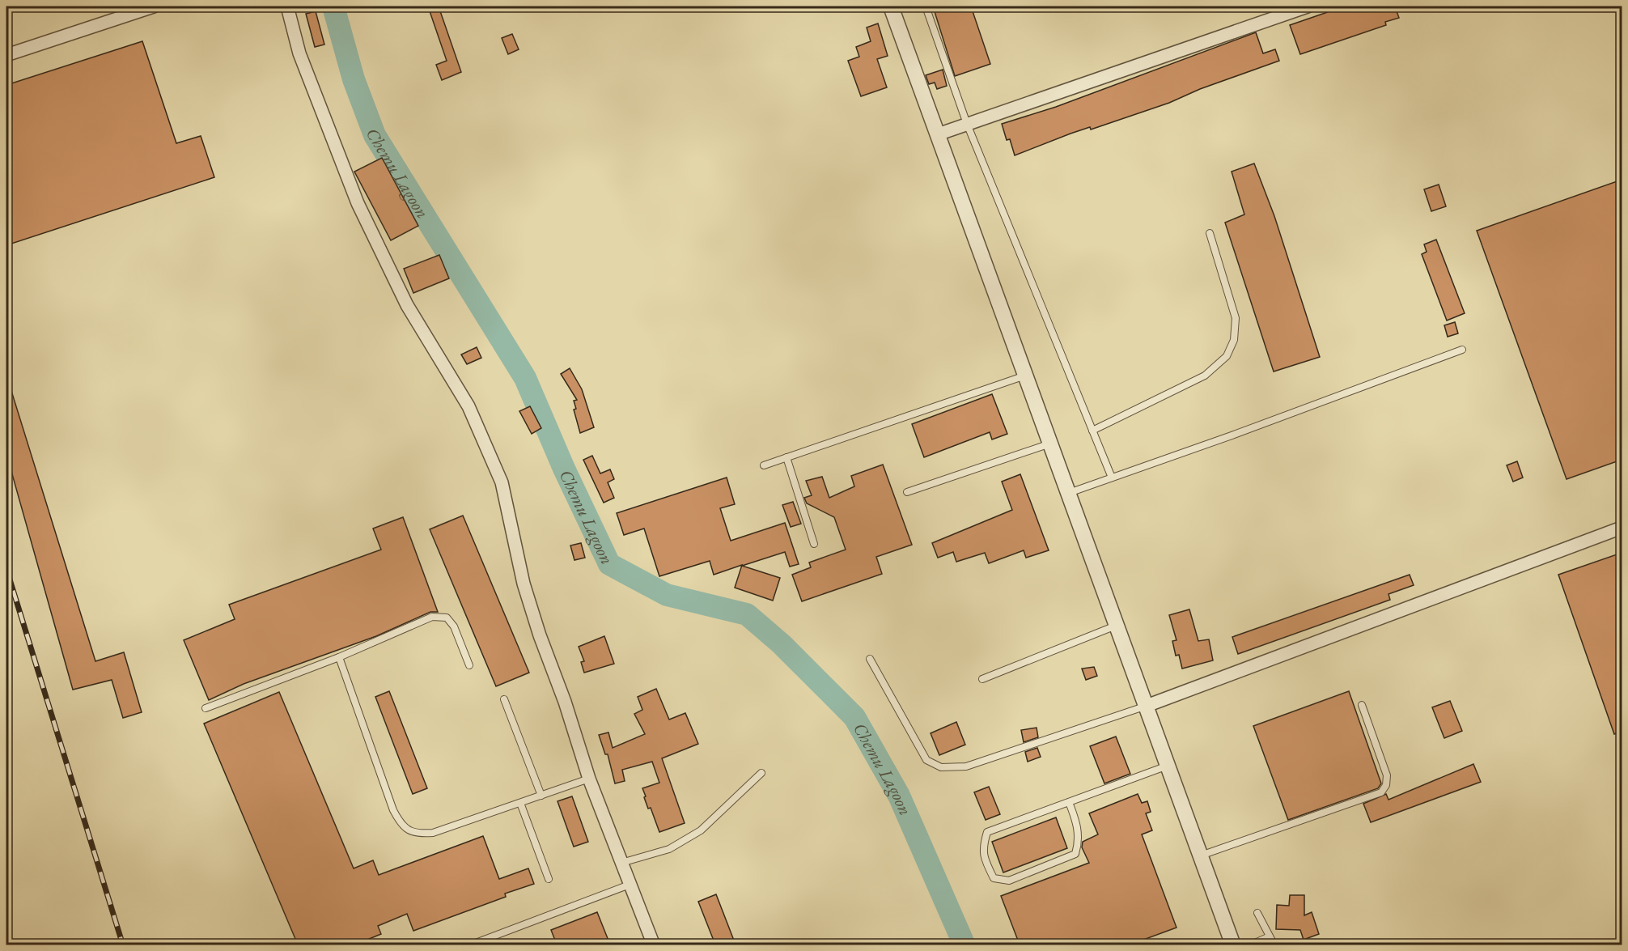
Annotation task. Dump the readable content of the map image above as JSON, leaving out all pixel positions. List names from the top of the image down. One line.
{"water":["Chemu Lagoon"]}
